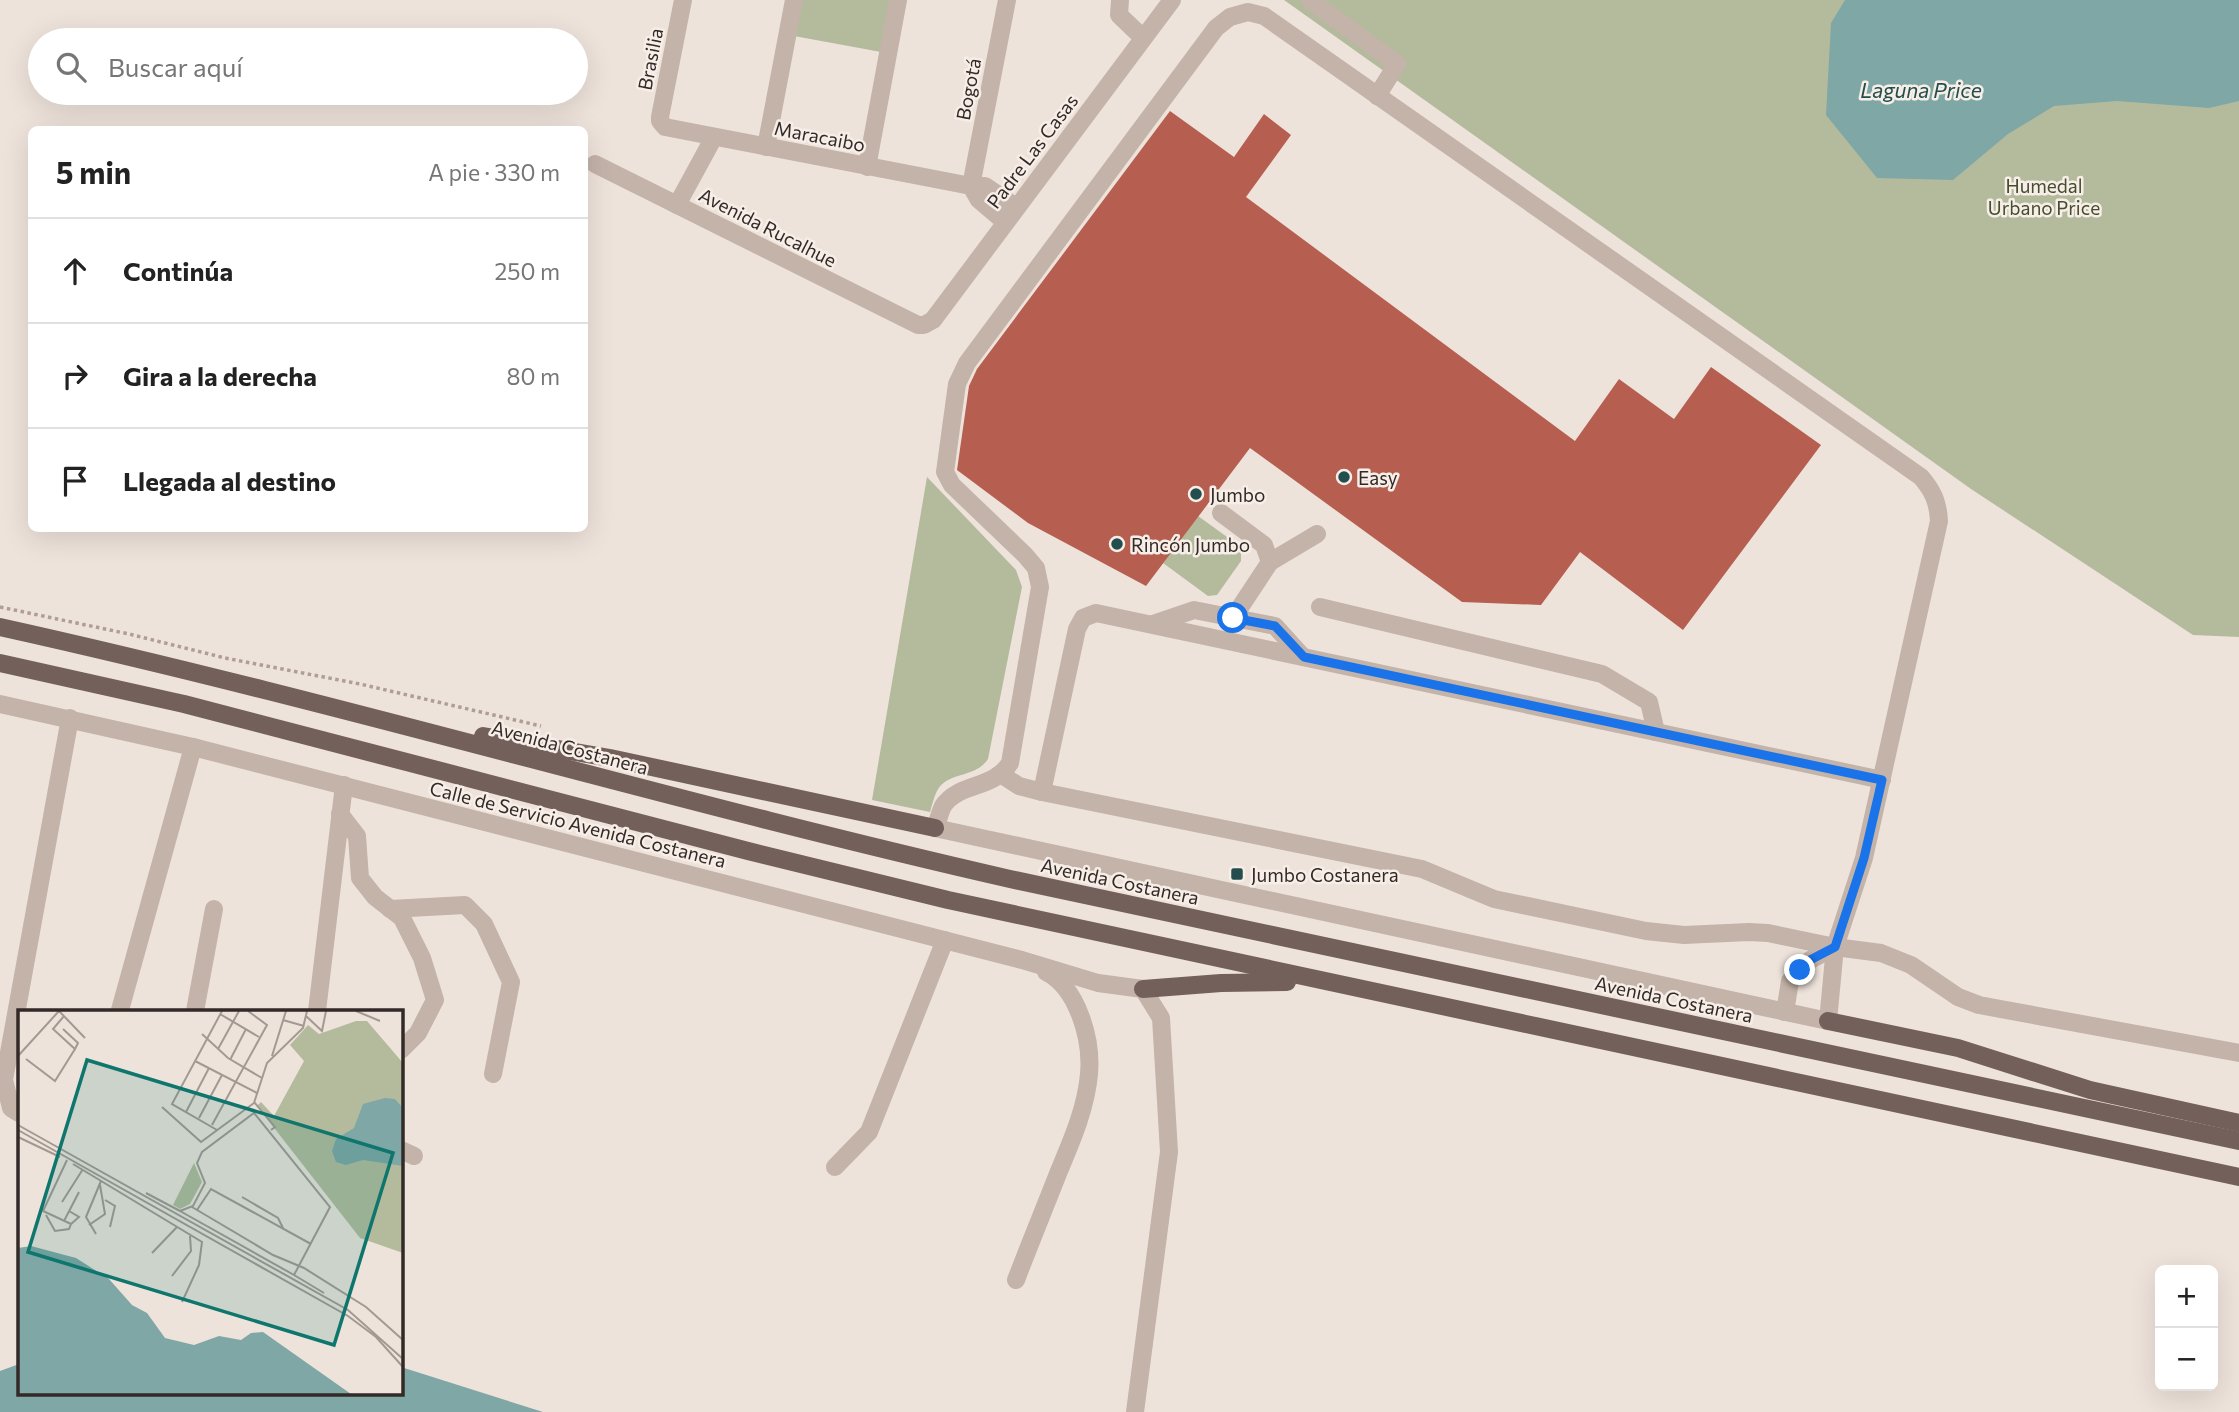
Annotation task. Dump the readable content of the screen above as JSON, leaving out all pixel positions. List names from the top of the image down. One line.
{"streets":{"main road":["Avenida Costanera"],"street":["Brasilia","Bogotá","Maracaibo","Padre Las Casas","Avenida Rucalhue","Calle de Servicio Avenida Costanera"]},"crossings":[["Brasilia","Maracaibo"],["Bogotá","Maracaibo"],["Padre Las Casas","Avenida Rucalhue"]],"water":["Laguna Price"],"parks":["Humedal Urbano Price"],"places":{"other":["Easy","Jumbo","Rincón Jumbo"],"transit":["Jumbo Costanera"]},"page":{"search":"Buscar aquí","heading":["5 min","A pie · 330 m"],"list":[["Continúa","250 m"],["Gira a la derecha","80 m"],"Llegada al destino"],"map_buttons":["+","−"]}}
